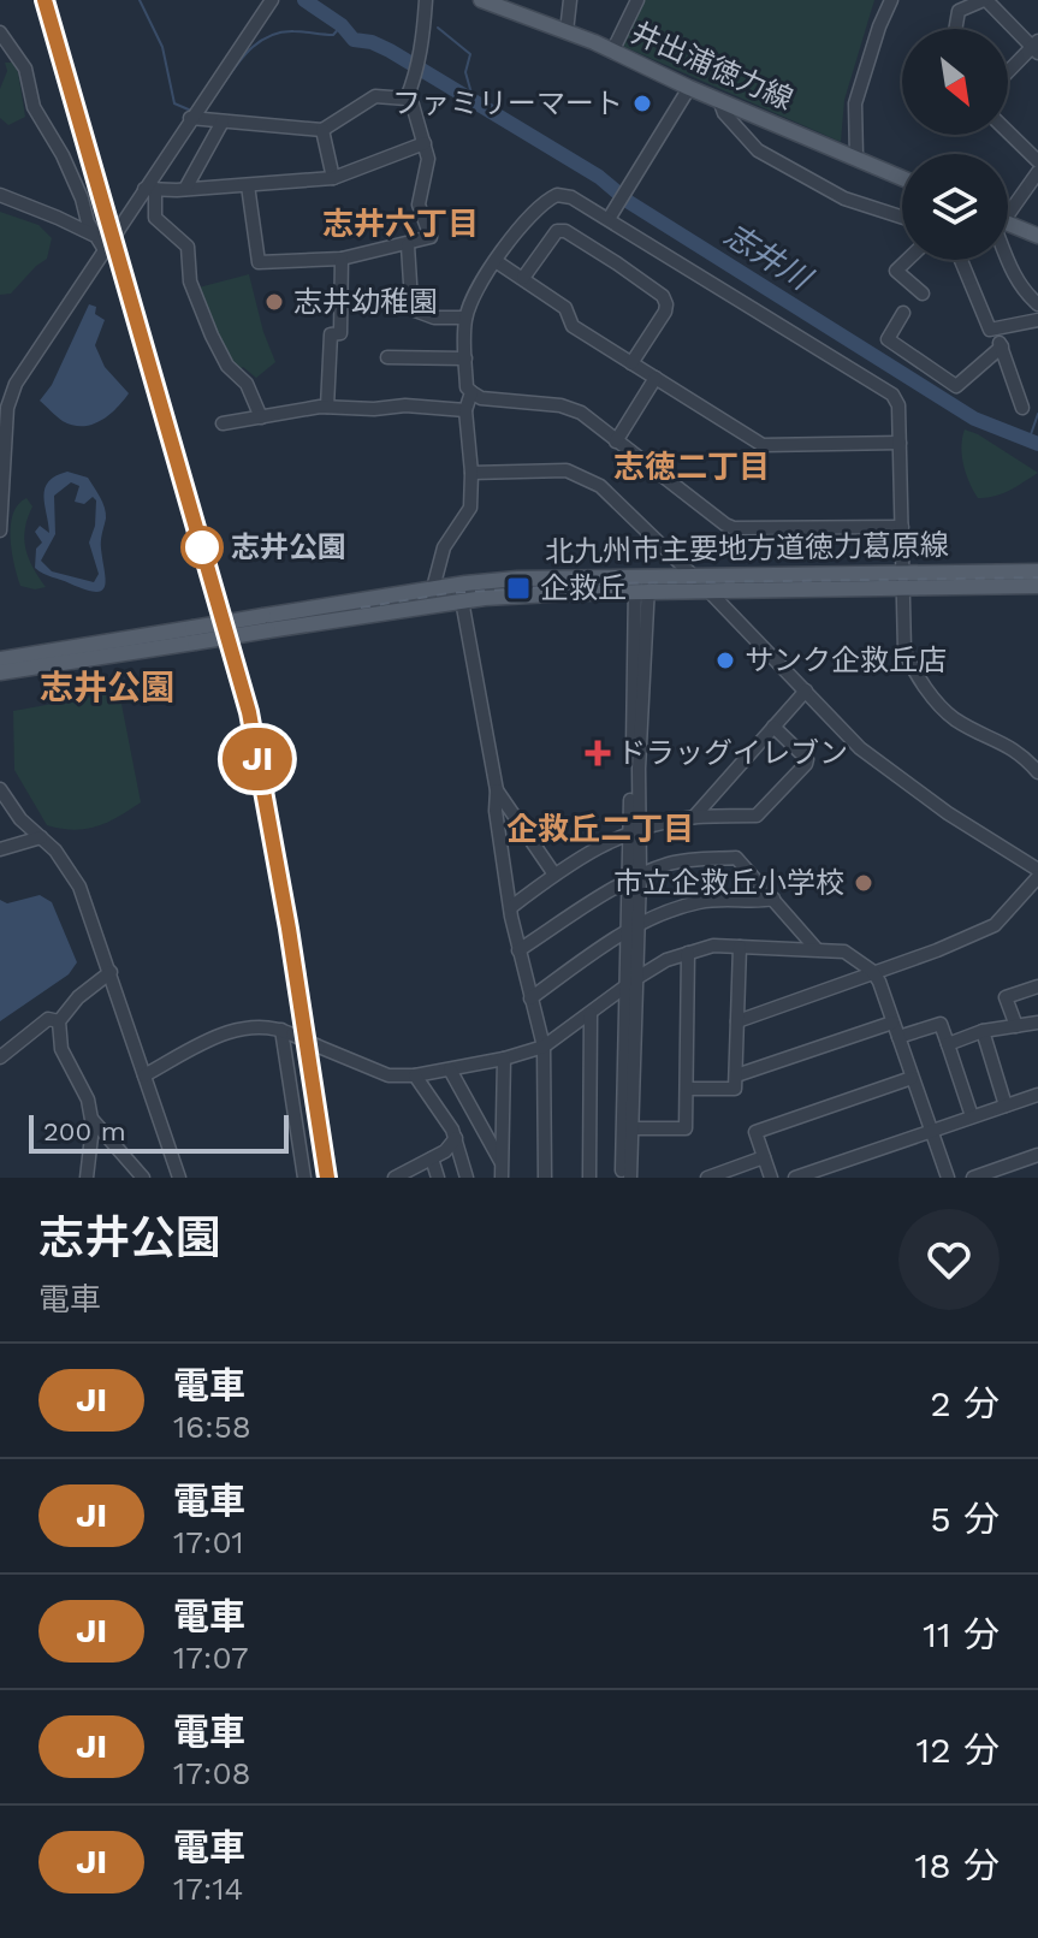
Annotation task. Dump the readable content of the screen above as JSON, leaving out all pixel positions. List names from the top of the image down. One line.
{"streets":{"main road":["井出浦徳力線","北九州市主要地方道徳力葛原線"]},"districts":["志井六丁目","志徳二丁目","志井公園","企救丘二丁目"],"water":["志井川"],"places":{"other":["ファミリーマート","志井幼稚園","志井公園","サンク企救丘店","市立企救丘小学校"],"transit":["企救丘"],"health":["ドラッグイレブン"]},"scale_bar":"200 m","north":"bottom right","page":{"on_map":"JI","scale":"200 m","heading":["志井公園","電車"],"list":[{"mark":"JI","name":"電車","note":"16:58","value":"2 分"},{"mark":"JI","name":"電車","note":"17:01","value":"5 分"},{"mark":"JI","name":"電車","note":"17:07","value":"11 分"},{"mark":"JI","name":"電車","note":"17:08","value":"12 分"},{"mark":"JI","name":"電車","note":"17:14","value":"18 分"}]}}
